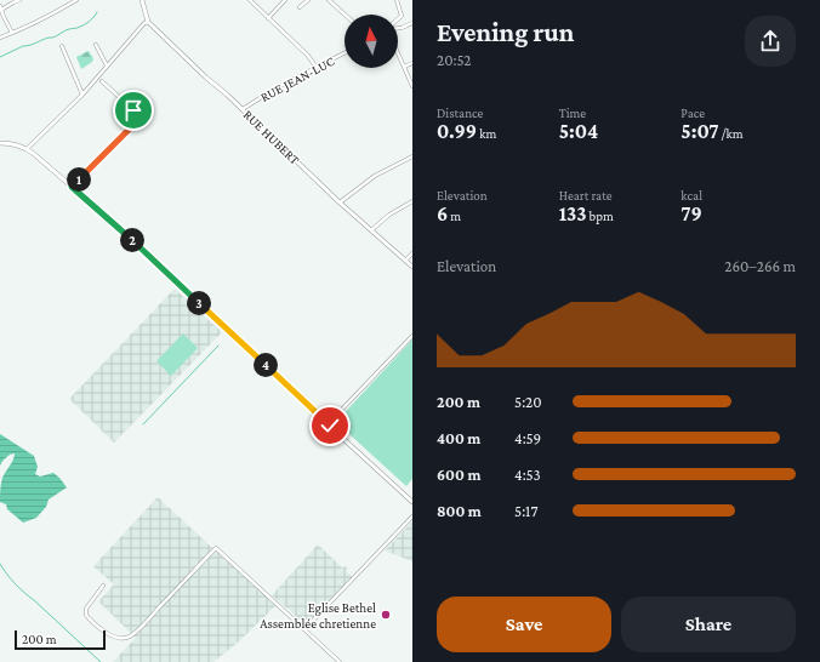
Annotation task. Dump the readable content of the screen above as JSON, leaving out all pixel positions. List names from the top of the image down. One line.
{"streets":{"street":["RUE JEAN-LUC","RUE HUBERT"]},"crossings":[["RUE JEAN-LUC","RUE HUBERT"]],"places":["Eglise Bethel Assemblée chretienne"],"scale_bar":"200 m","north":"top","page":{"heading":["Evening run","20:52"],"stats":[["Distance","0.99 km"],["Time","5:04"],["Pace","5:07 /km"],["Elevation","6 m"],["Heart rate","133 bpm"],["kcal","79"]],"pins":["1","2","3","4"],"chart":["Elevation","260–266 m"],"list":[{"name":"200 m","note":"5:20"},{"name":"400 m","note":"4:59"},{"name":"600 m","note":"4:53"},{"name":"800 m","note":"5:17"}],"buttons":["Save","Share"],"scale":"200 m"}}
